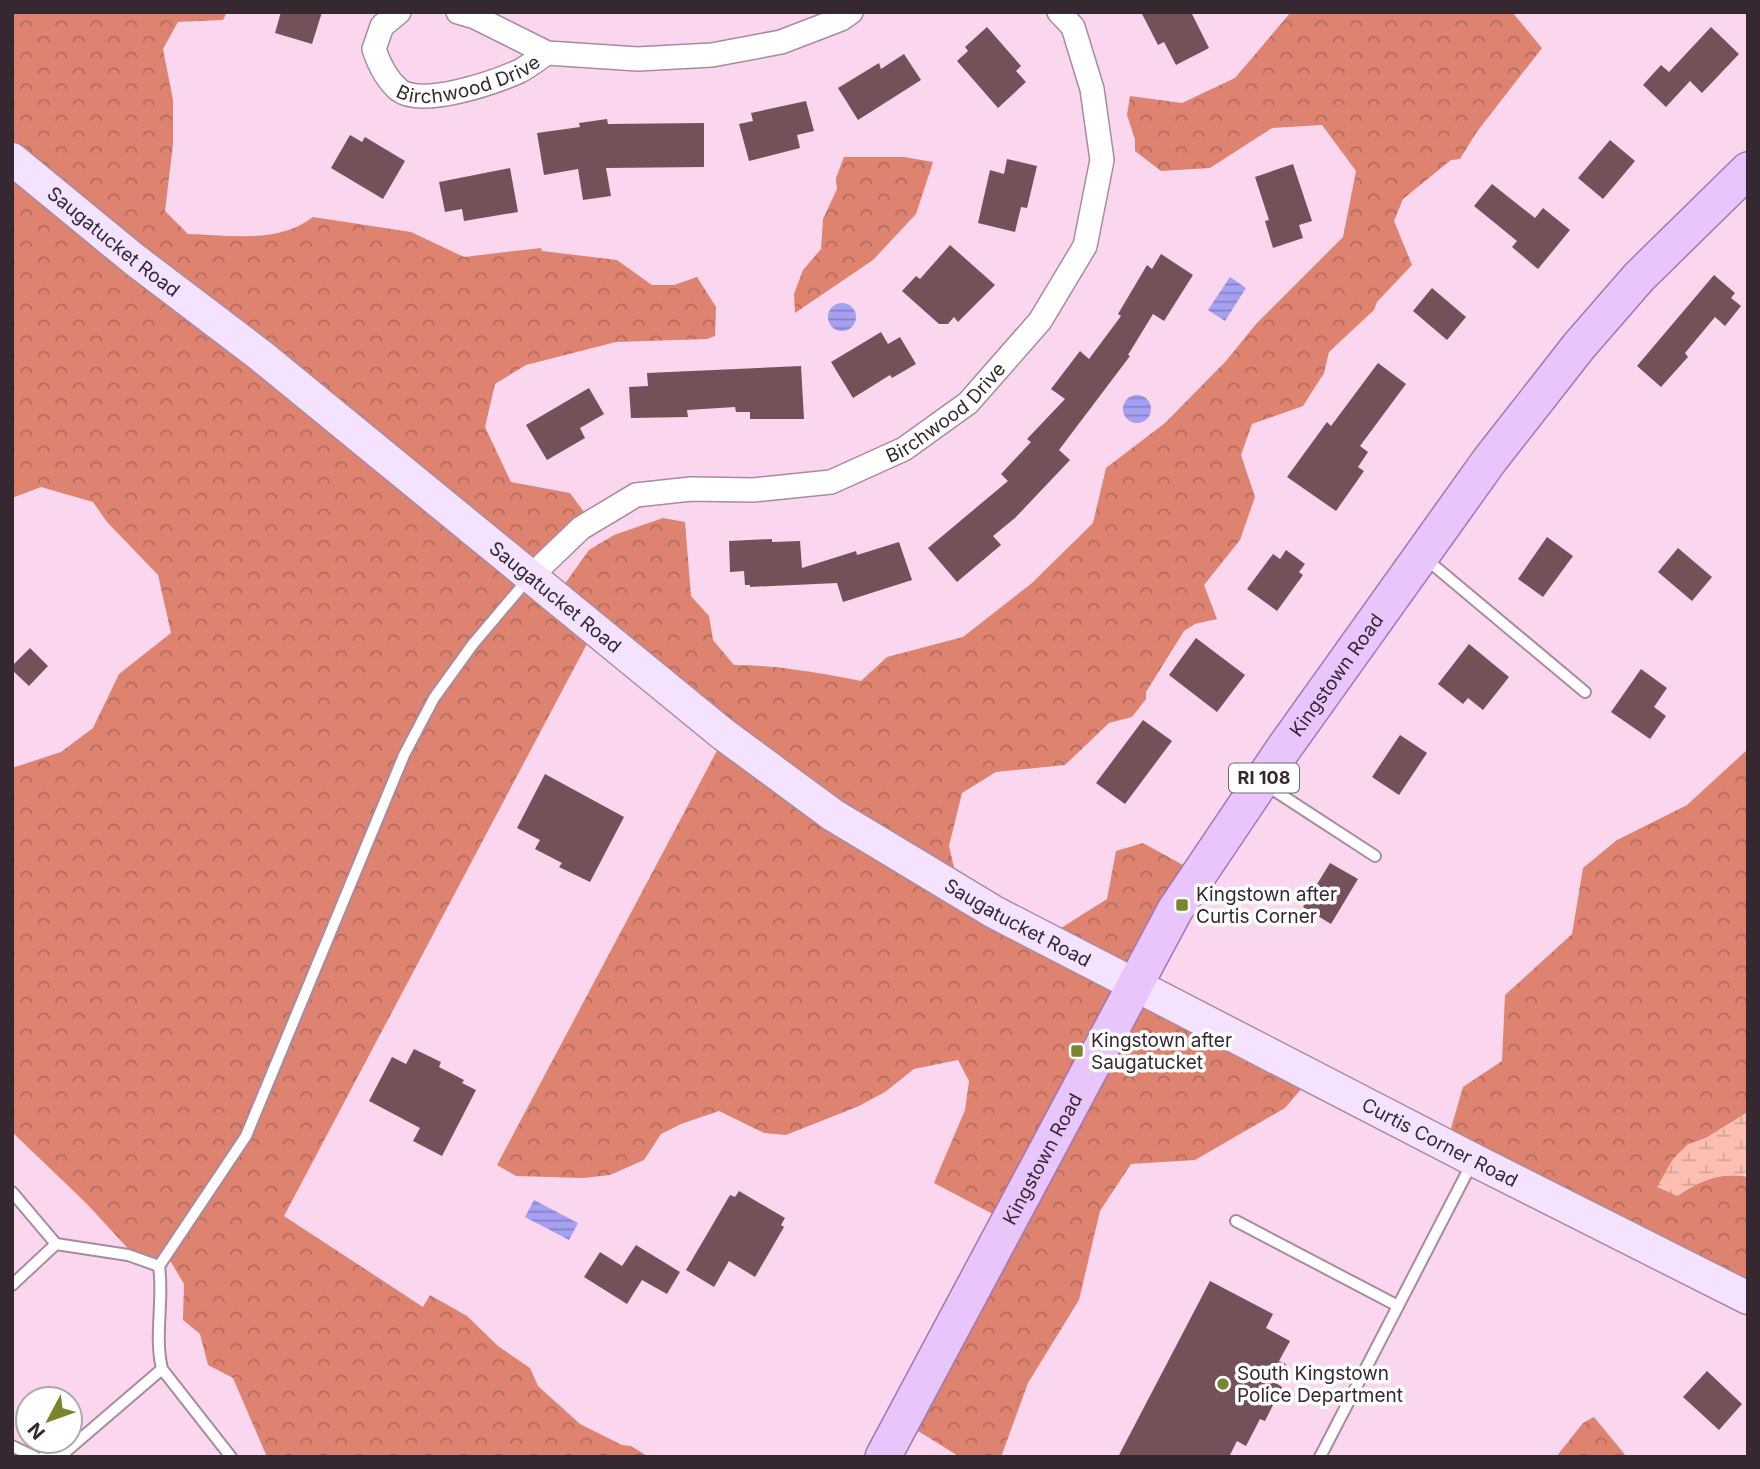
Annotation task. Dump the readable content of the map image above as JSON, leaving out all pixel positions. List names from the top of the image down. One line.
{"streets":{"main road":["Kingstown Road","RI 108"],"street":["Birchwood Drive","Saugatucket Road","Curtis Corner Road"]},"crossings":[["Birchwood Drive","Saugatucket Road"],["Saugatucket Road","Kingstown Road"],["Saugatucket Road","Curtis Corner Road"],["Kingstown Road","Curtis Corner Road"]],"places":{"transit":["Kingstown after Curtis Corner","Kingstown after Saugatucket"],"other":["South Kingstown Police Department"]},"north":"bottom left"}
